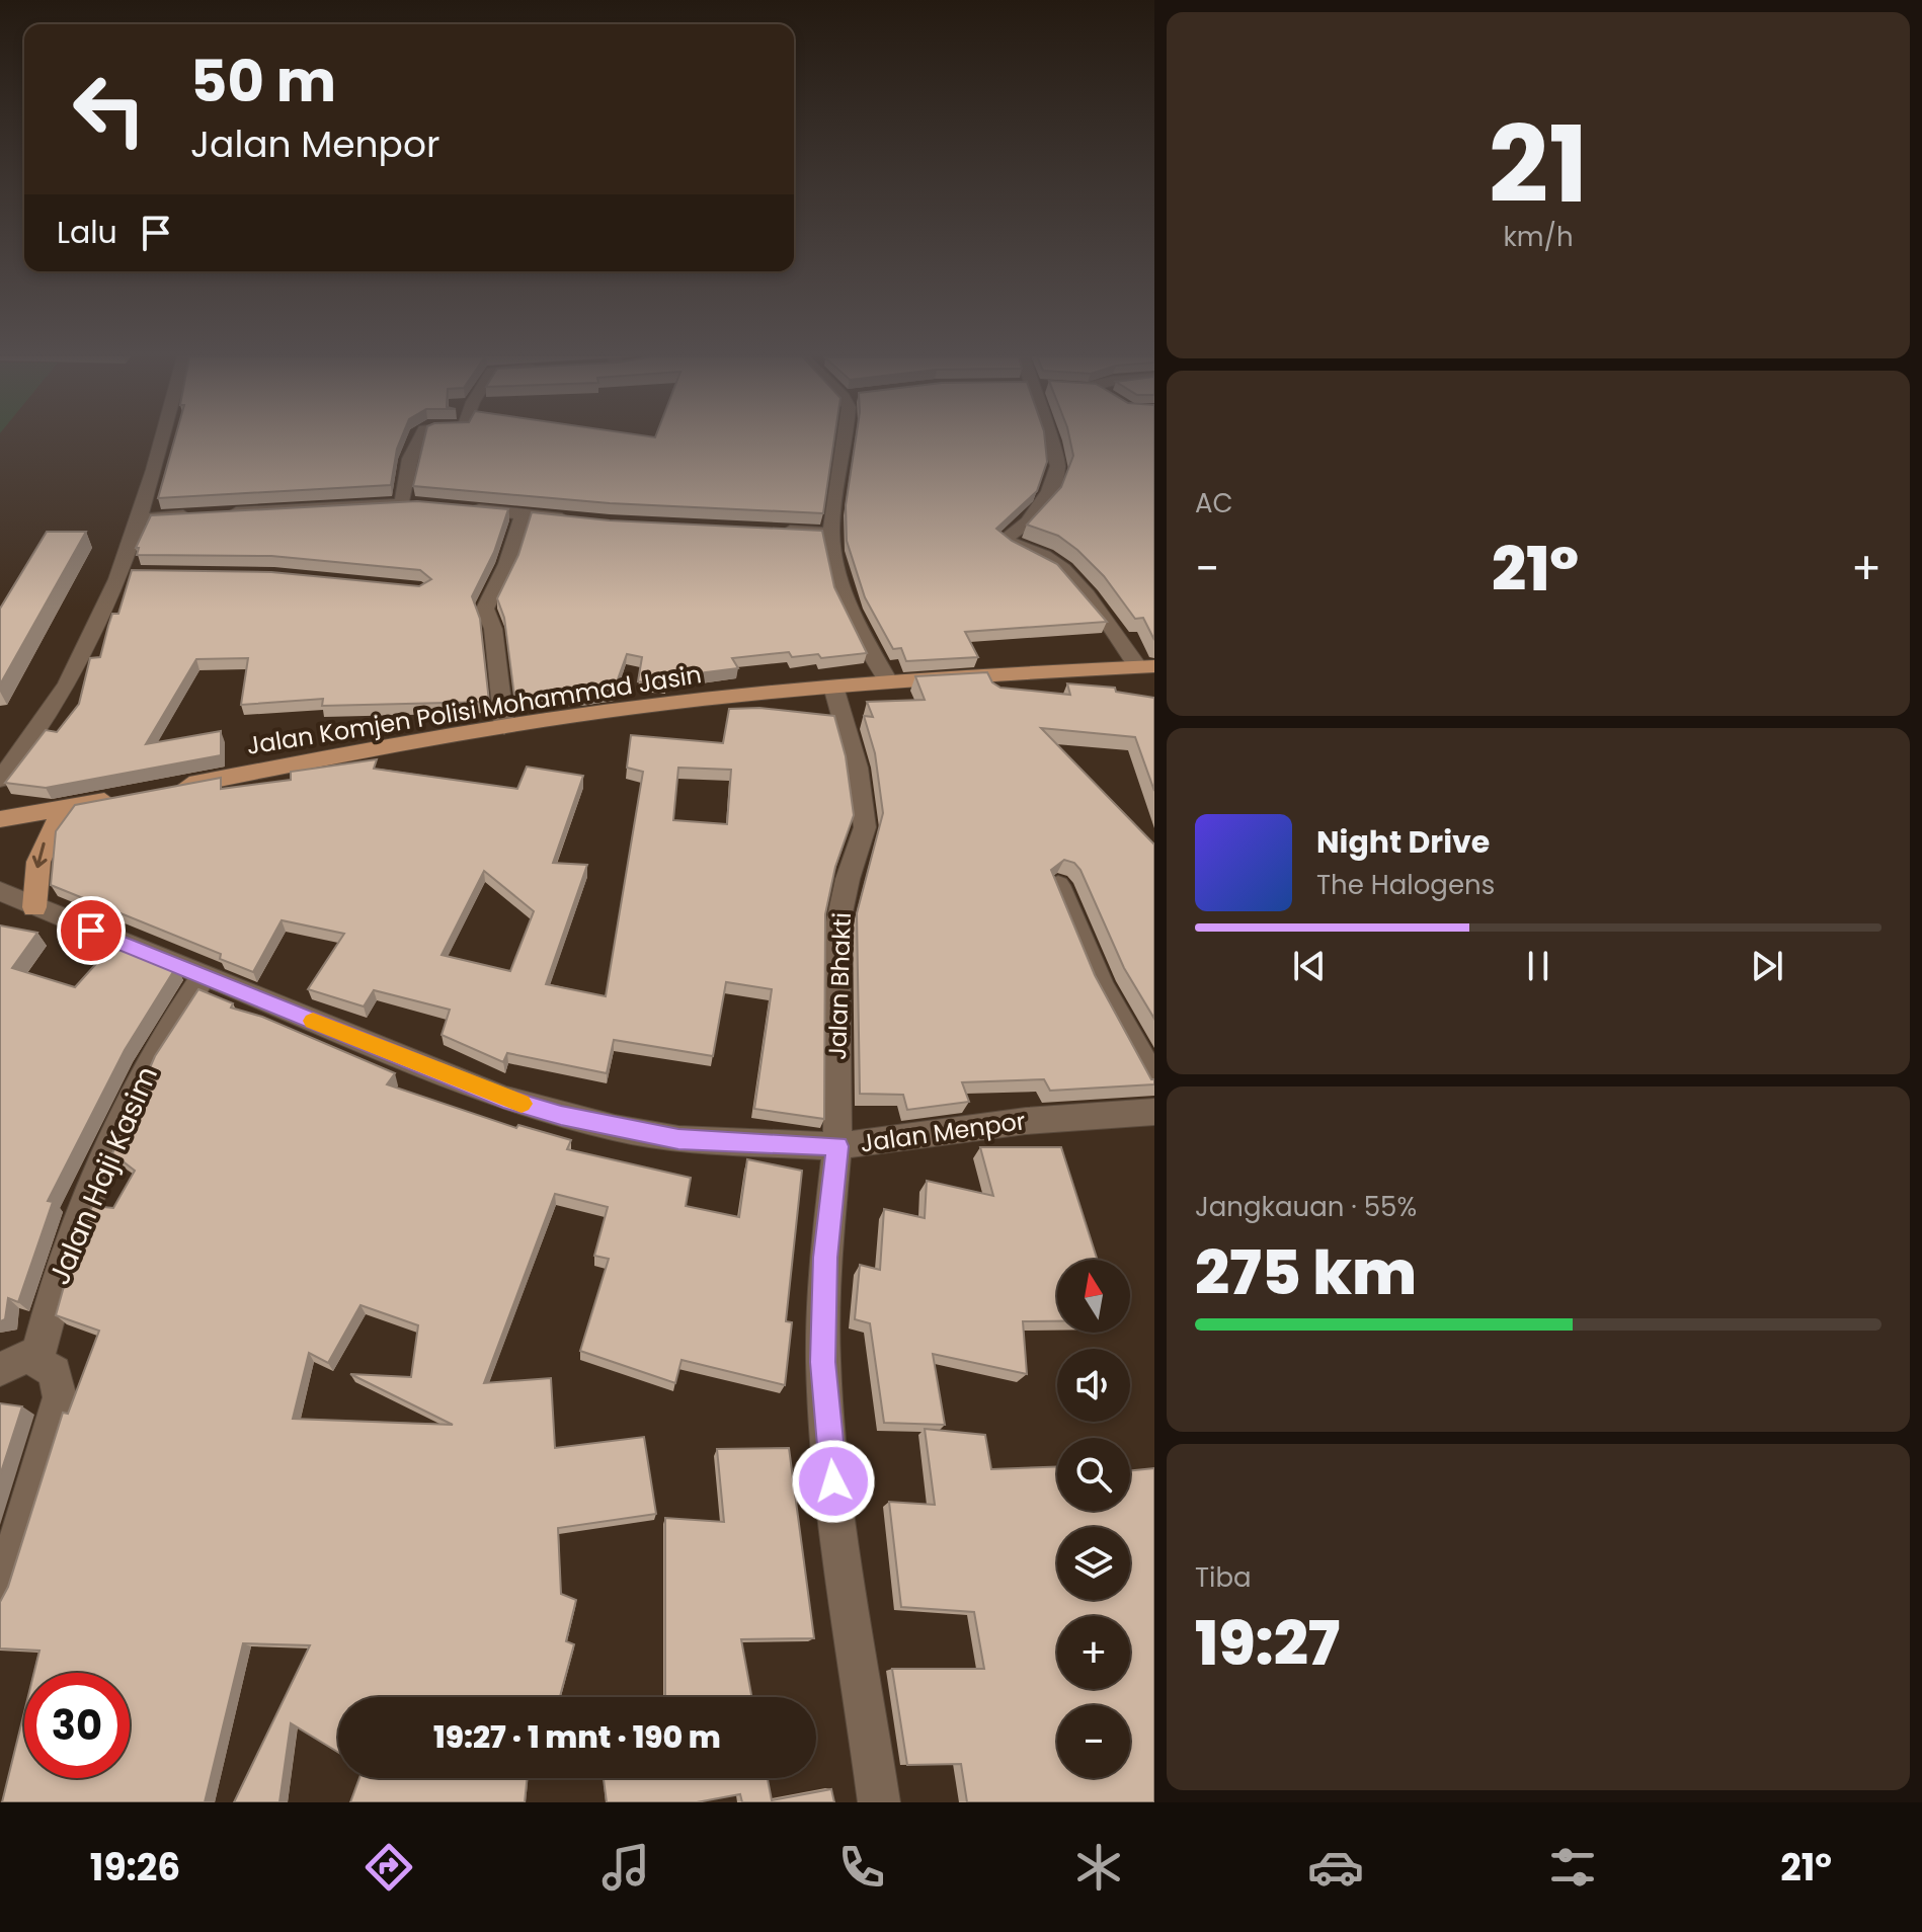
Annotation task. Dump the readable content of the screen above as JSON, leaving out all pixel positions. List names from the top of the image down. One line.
{"streets":{"main road":["Jalan Komjen Polisi Mohammad Jasin"],"street":["Jalan Bhakti","Jalan Menpor","Jalan Haji Kasim"]},"crossings":[["Jalan Komjen Polisi Mohammad Jasin","Jalan Bhakti"],["Jalan Bhakti","Jalan Menpor"],["Jalan Menpor","Jalan Haji Kasim"]],"north":"top","page":{"tile":[["21","km/h"],"AC",["Jangkauan · 55%","275 km"],["Tiba","19:27"]],"turn":["50 m","Jalan Menpor"],"then":"Lalu","heat":["−","21°","+"],"song":["Night Drive","The Halogens"],"map_buttons":["+","−"],"limit":"30","trip":"19:27 · 1 mnt · 190 m","tabs":["19:26","21°"]}}
